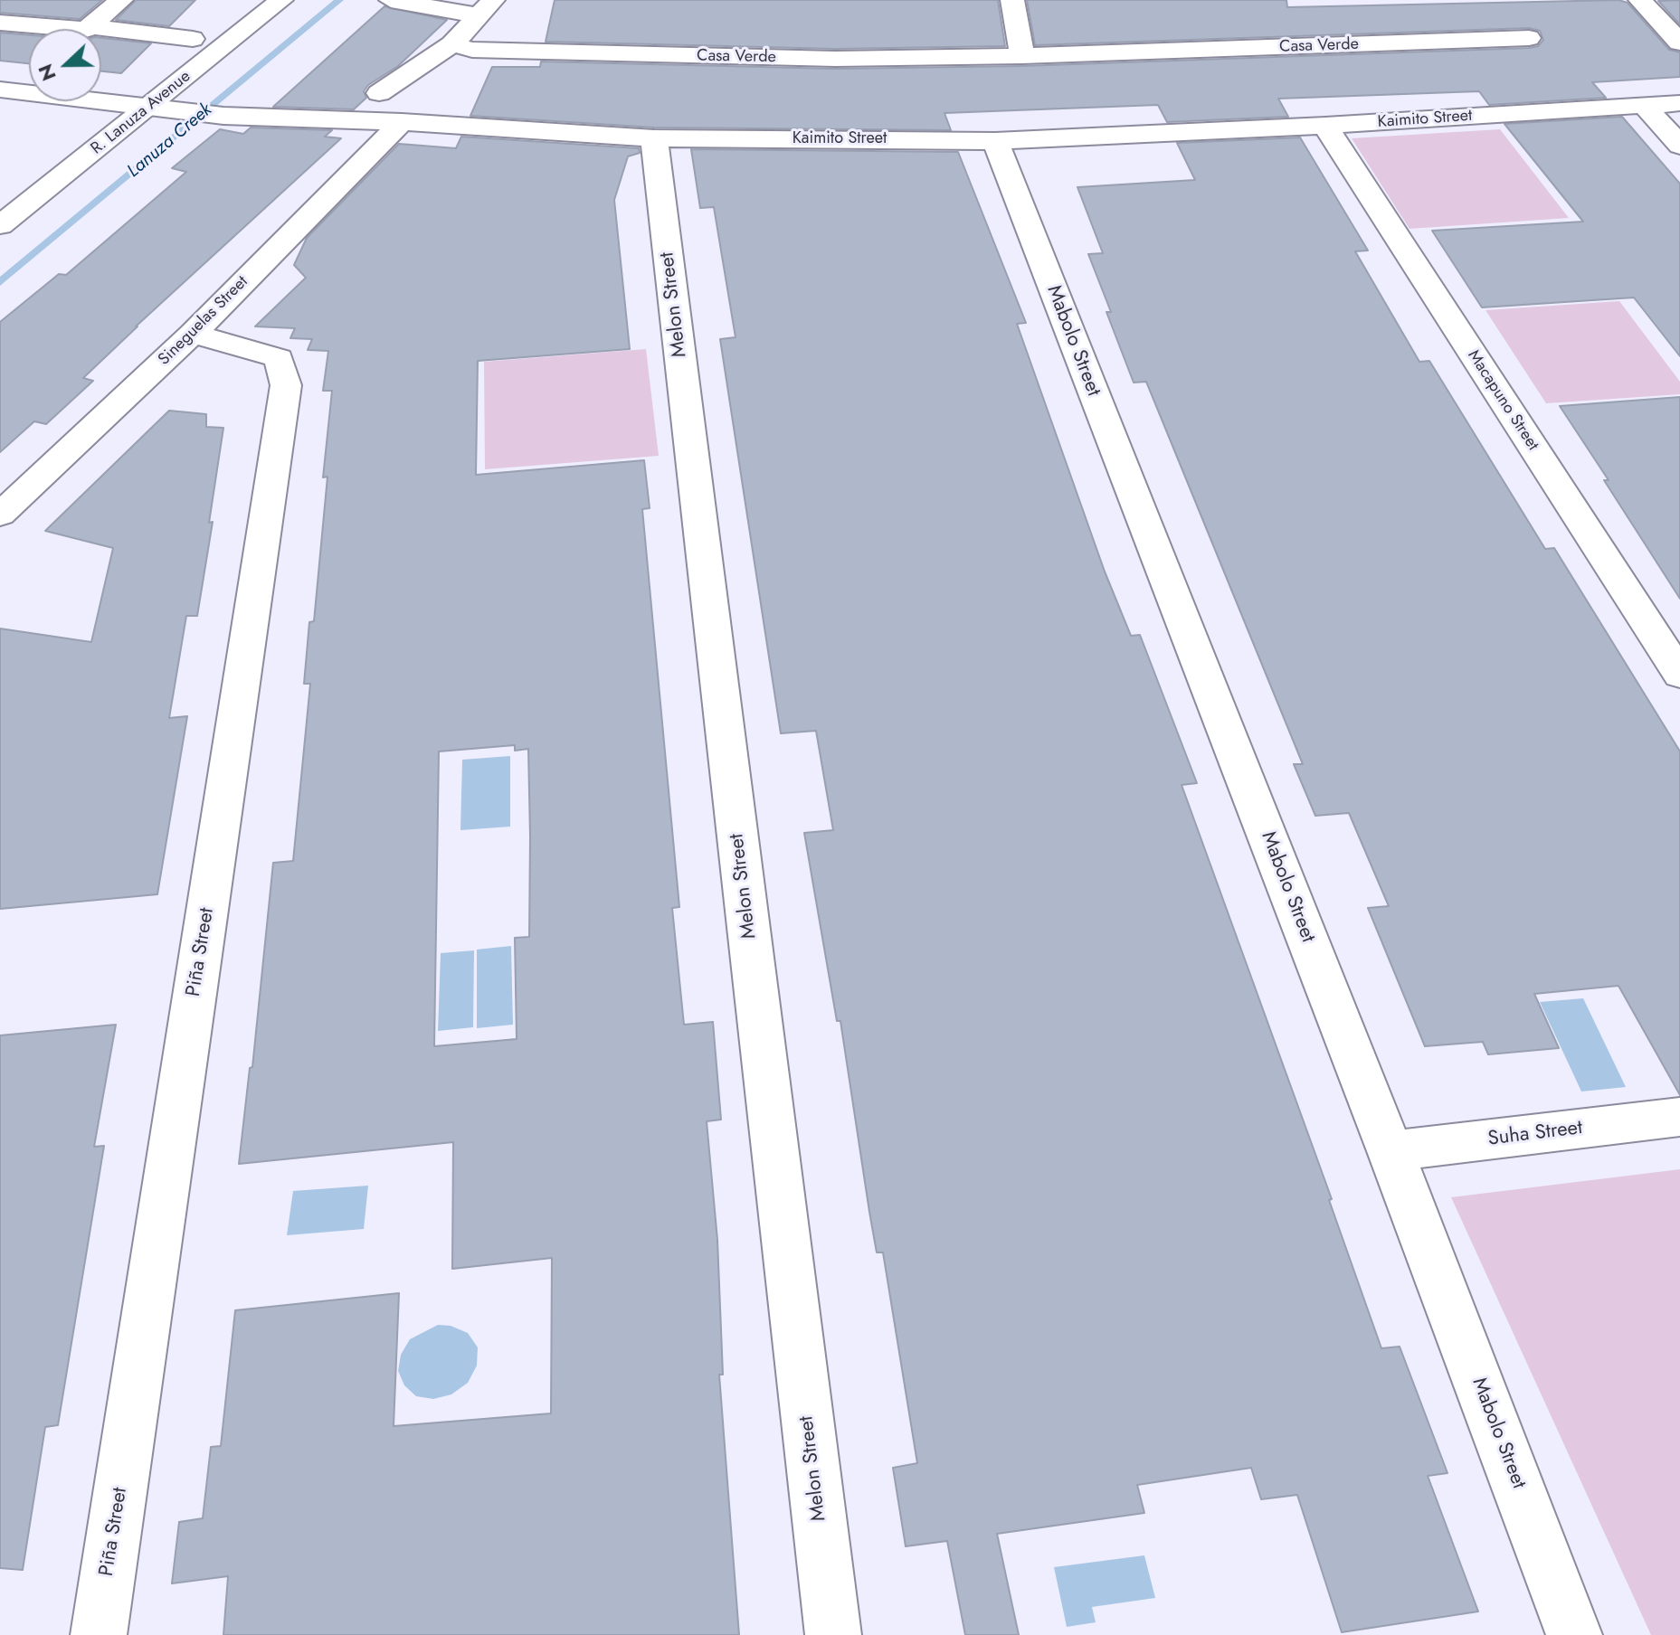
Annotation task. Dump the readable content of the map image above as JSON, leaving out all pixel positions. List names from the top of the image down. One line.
{"streets":{"street":["Casa Verde","R. Lanuza Avenue","Kaimito Street","Melon Street","Sineguelas Street","Mabolo Street","Macapuno Street","Piña Street","Suha Street"]},"crossings":[["R. Lanuza Avenue","Kaimito Street"],["Kaimito Street","Melon Street"],["Kaimito Street","Sineguelas Street"],["Kaimito Street","Mabolo Street"],["Kaimito Street","Macapuno Street"],["Sineguelas Street","Piña Street"],["Mabolo Street","Suha Street"]],"water":["Lanuza Creek"],"north":"left"}
